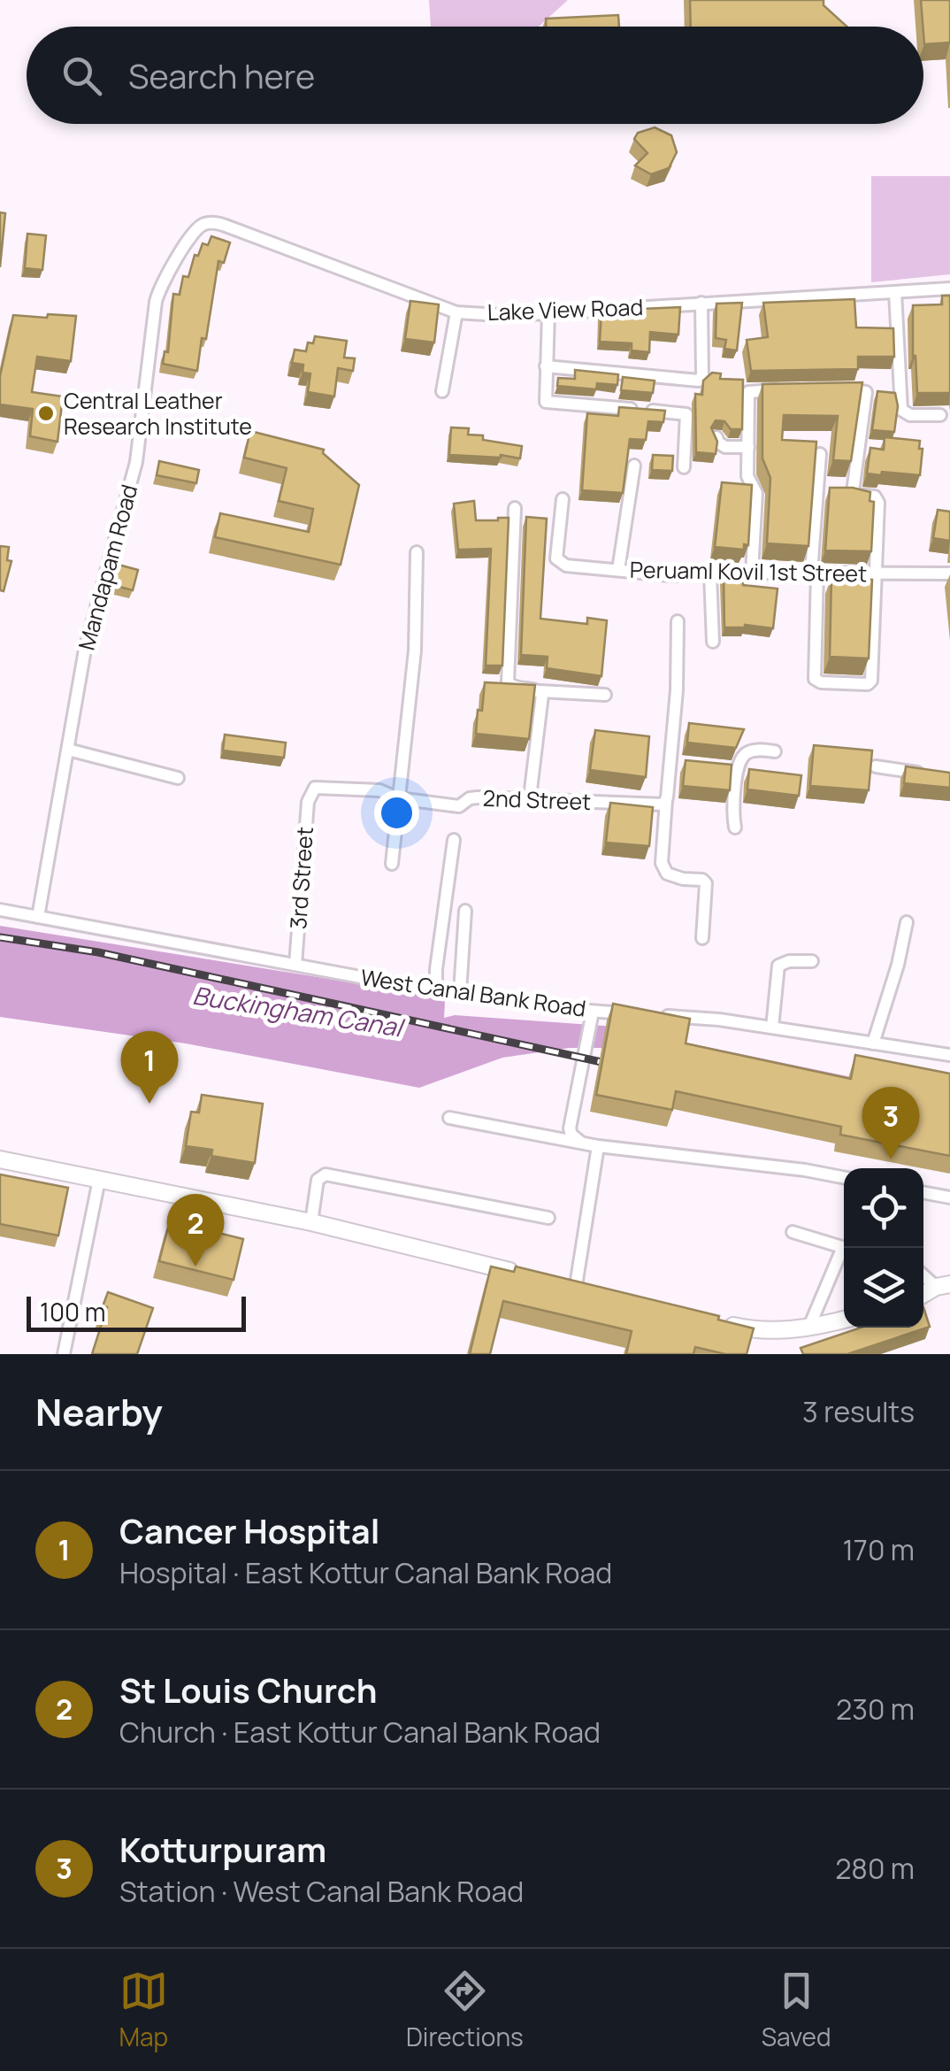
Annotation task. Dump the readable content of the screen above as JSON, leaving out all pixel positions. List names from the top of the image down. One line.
{"streets":{"street":["Lake View Road","Mandapam Road","Peruaml Kovil 1st Street","2nd Street","3rd Street","West Canal Bank Road"]},"crossings":[["Lake View Road","Mandapam Road"],["Mandapam Road","West Canal Bank Road"],["2nd Street","3rd Street"],["3rd Street","West Canal Bank Road"]],"water":["Buckingham Canal"],"places":["Central Leather Research Institute"],"scale_bar":"100 m","page":{"search":"Search here","pins":["1","3","2"],"scale":"100 m","heading":["Nearby","3 results"],"list":[{"mark":"1","name":"Cancer Hospital","note":"Hospital · East Kottur Canal Bank Road","value":"170 m"},{"mark":"2","name":"St Louis Church","note":"Church · East Kottur Canal Bank Road","value":"230 m"},{"mark":"3","name":"Kotturpuram","note":"Station · West Canal Bank Road","value":"280 m"}],"nav":["Map","Directions","Saved"]}}
